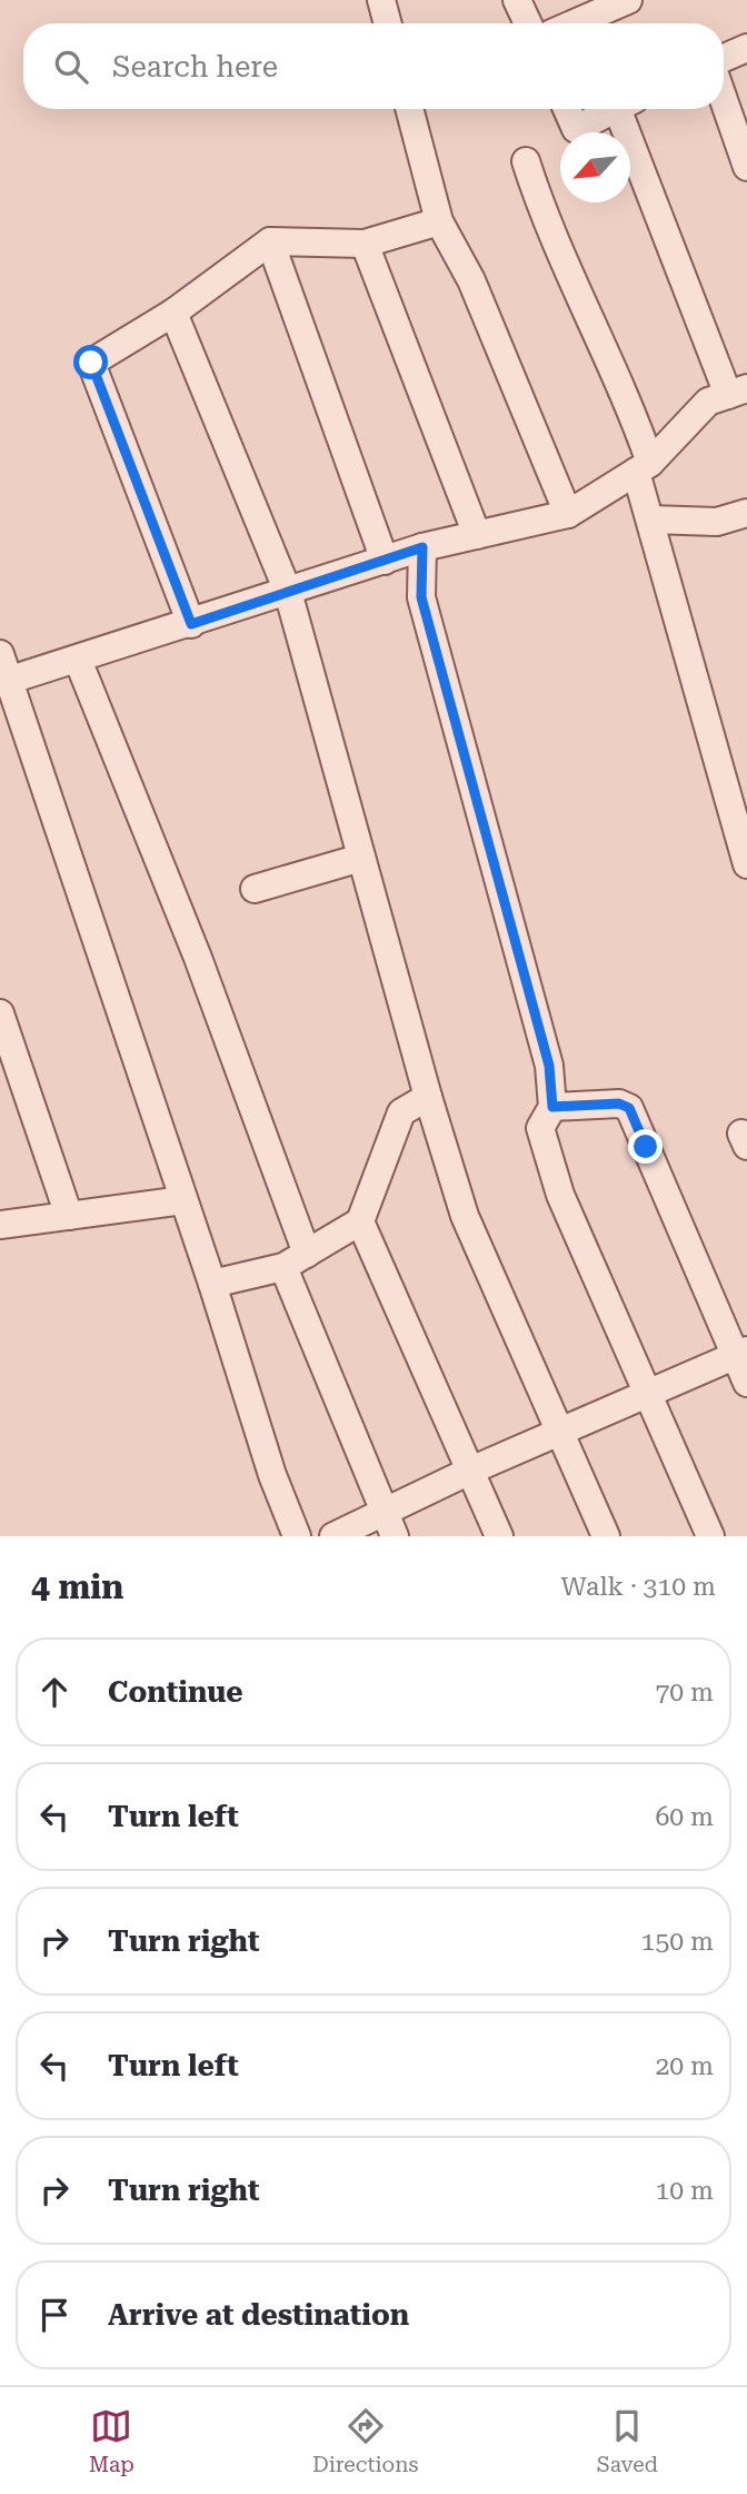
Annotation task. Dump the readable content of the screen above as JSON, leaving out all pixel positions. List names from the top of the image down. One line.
{"north":"bottom left","page":{"search":"Search here","heading":["4 min","Walk · 310 m"],"list":[["Continue","70 m"],["Turn left","60 m"],["Turn right","150 m"],["Turn left","20 m"],["Turn right","10 m"],"Arrive at destination"],"nav":["Map","Directions","Saved"]}}
